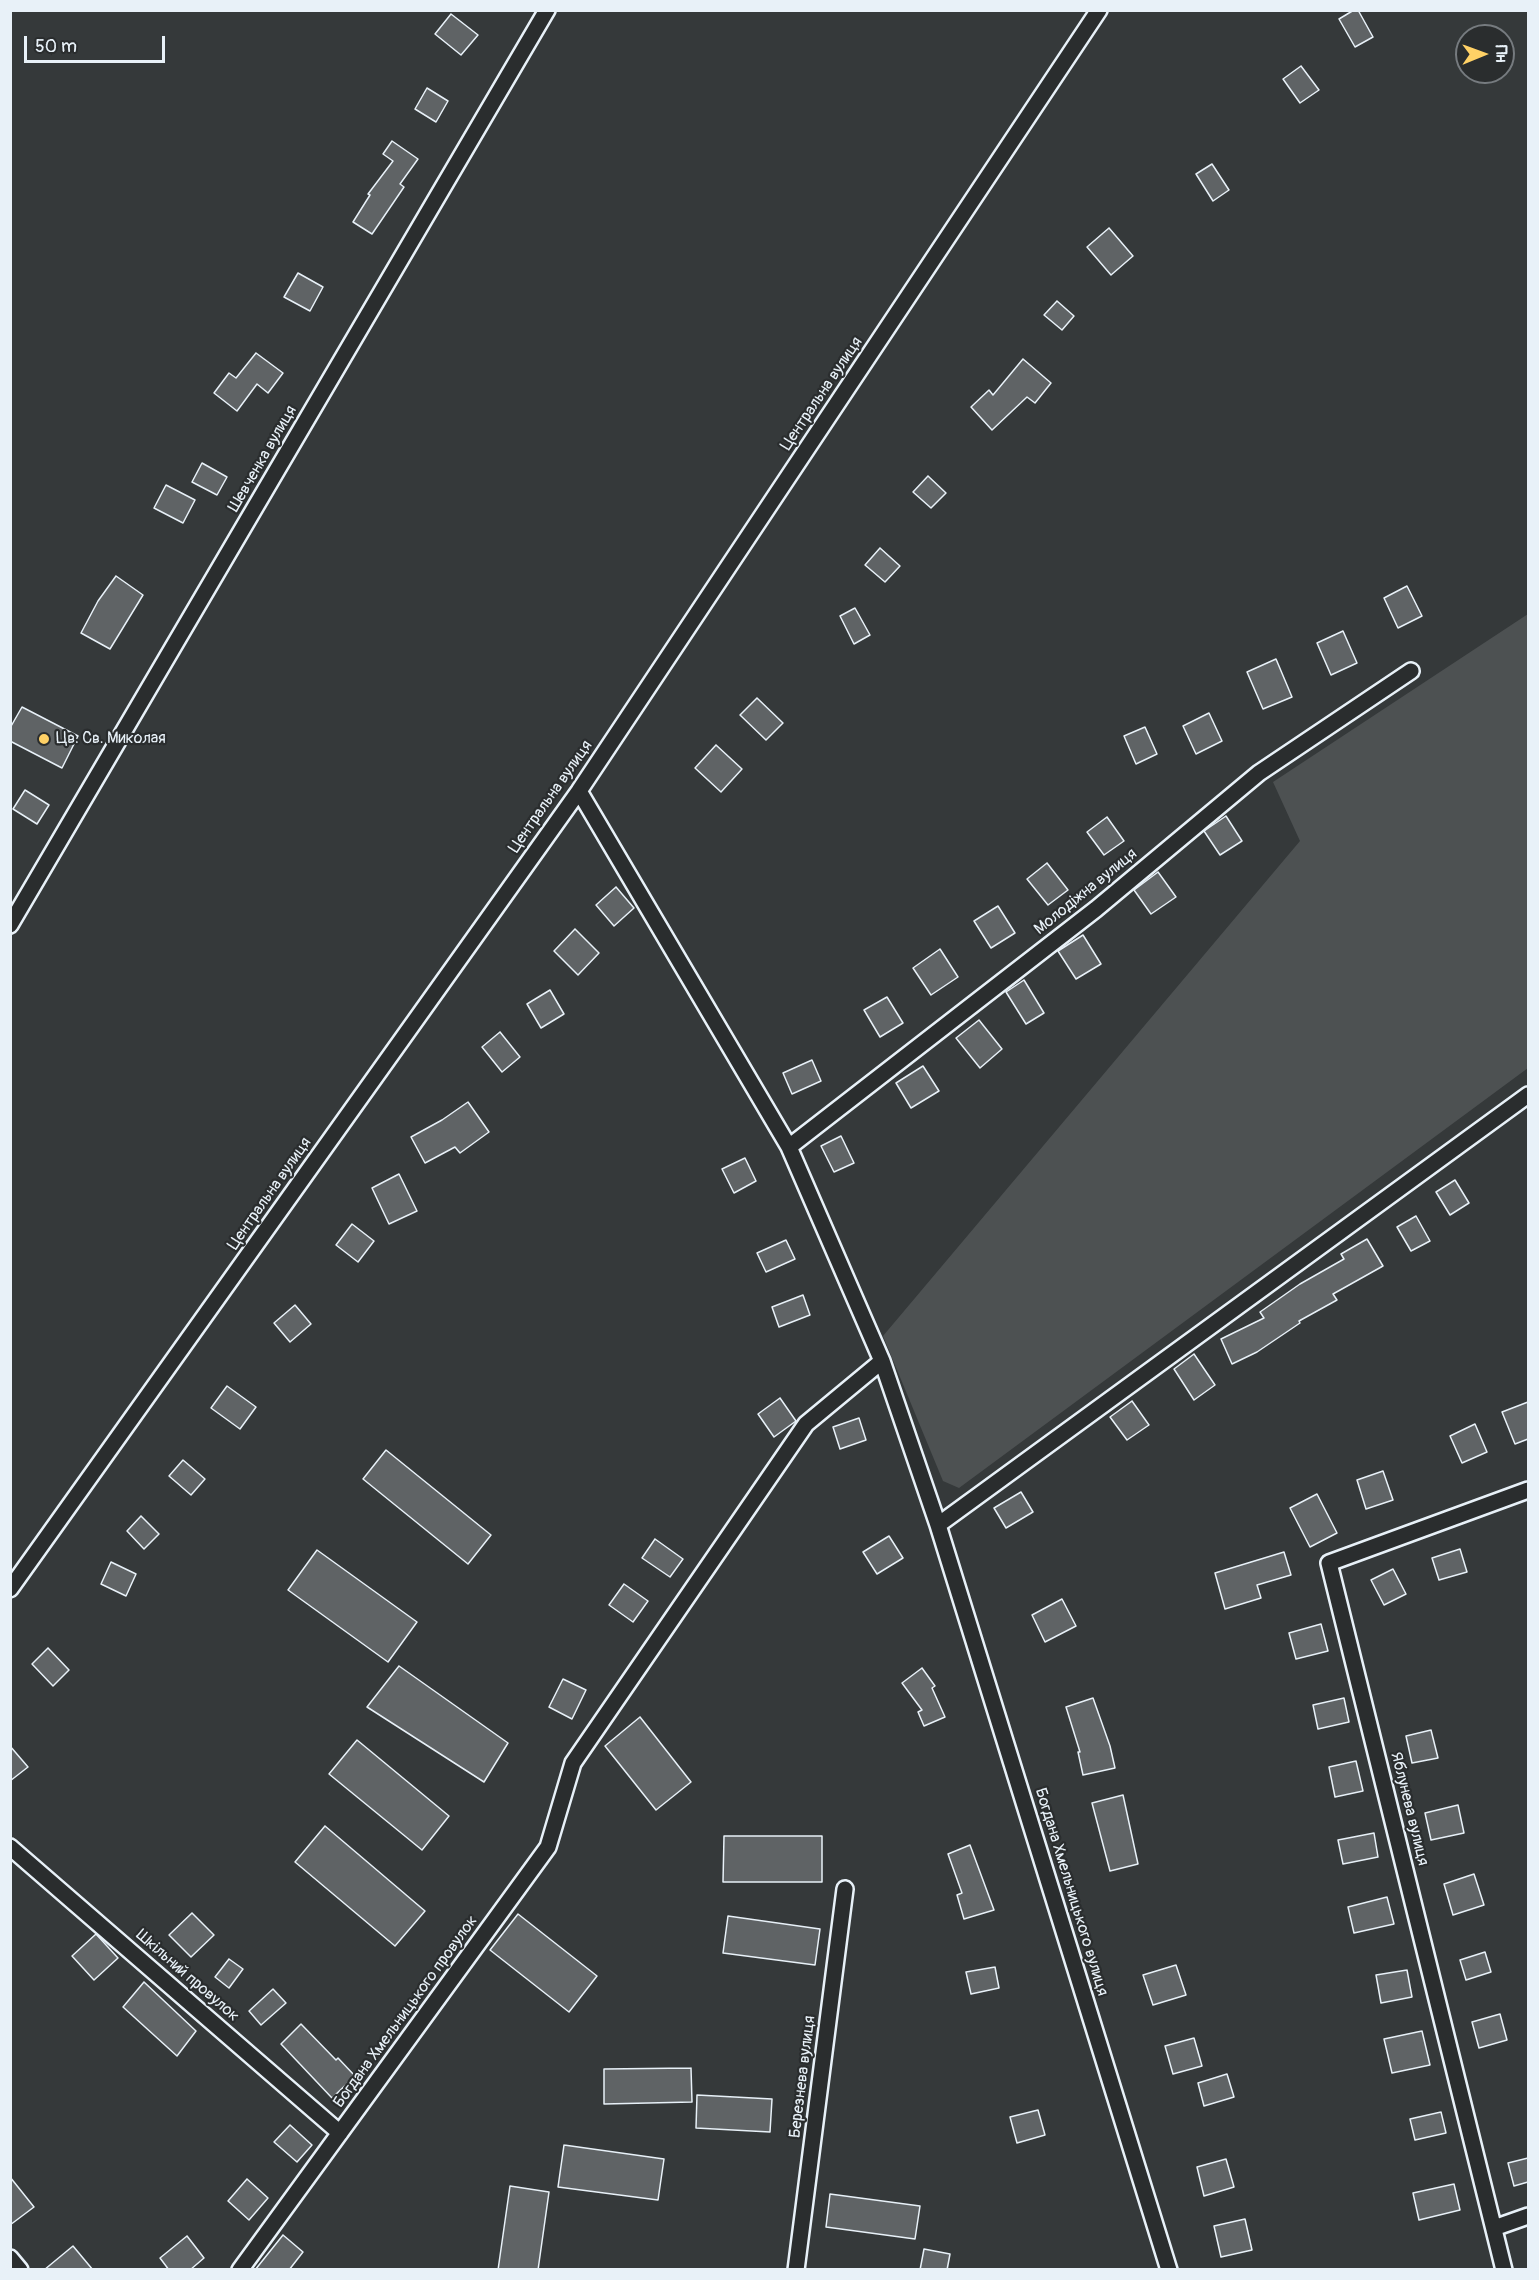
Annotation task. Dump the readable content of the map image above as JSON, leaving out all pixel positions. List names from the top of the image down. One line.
{"streets":{"street":["Центральна вулиця","Шевченка вулиця","Молодіжна вулиця","Яблунева вулиця","Богдана Хмельницького вулиця","Шкільний провулок","Богдана Хмельницького провулок","Березнева вулиця"]},"crossings":[["Центральна вулиця","Богдана Хмельницького вулиця"],["Молодіжна вулиця","Богдана Хмельницького вулиця"],["Богдана Хмельницького вулиця","Богдана Хмельницького провулок"],["Шкільний провулок","Богдана Хмельницького провулок"]],"places":["Цв. Св. Миколая"],"scale_bar":"50 m","north":"right"}
